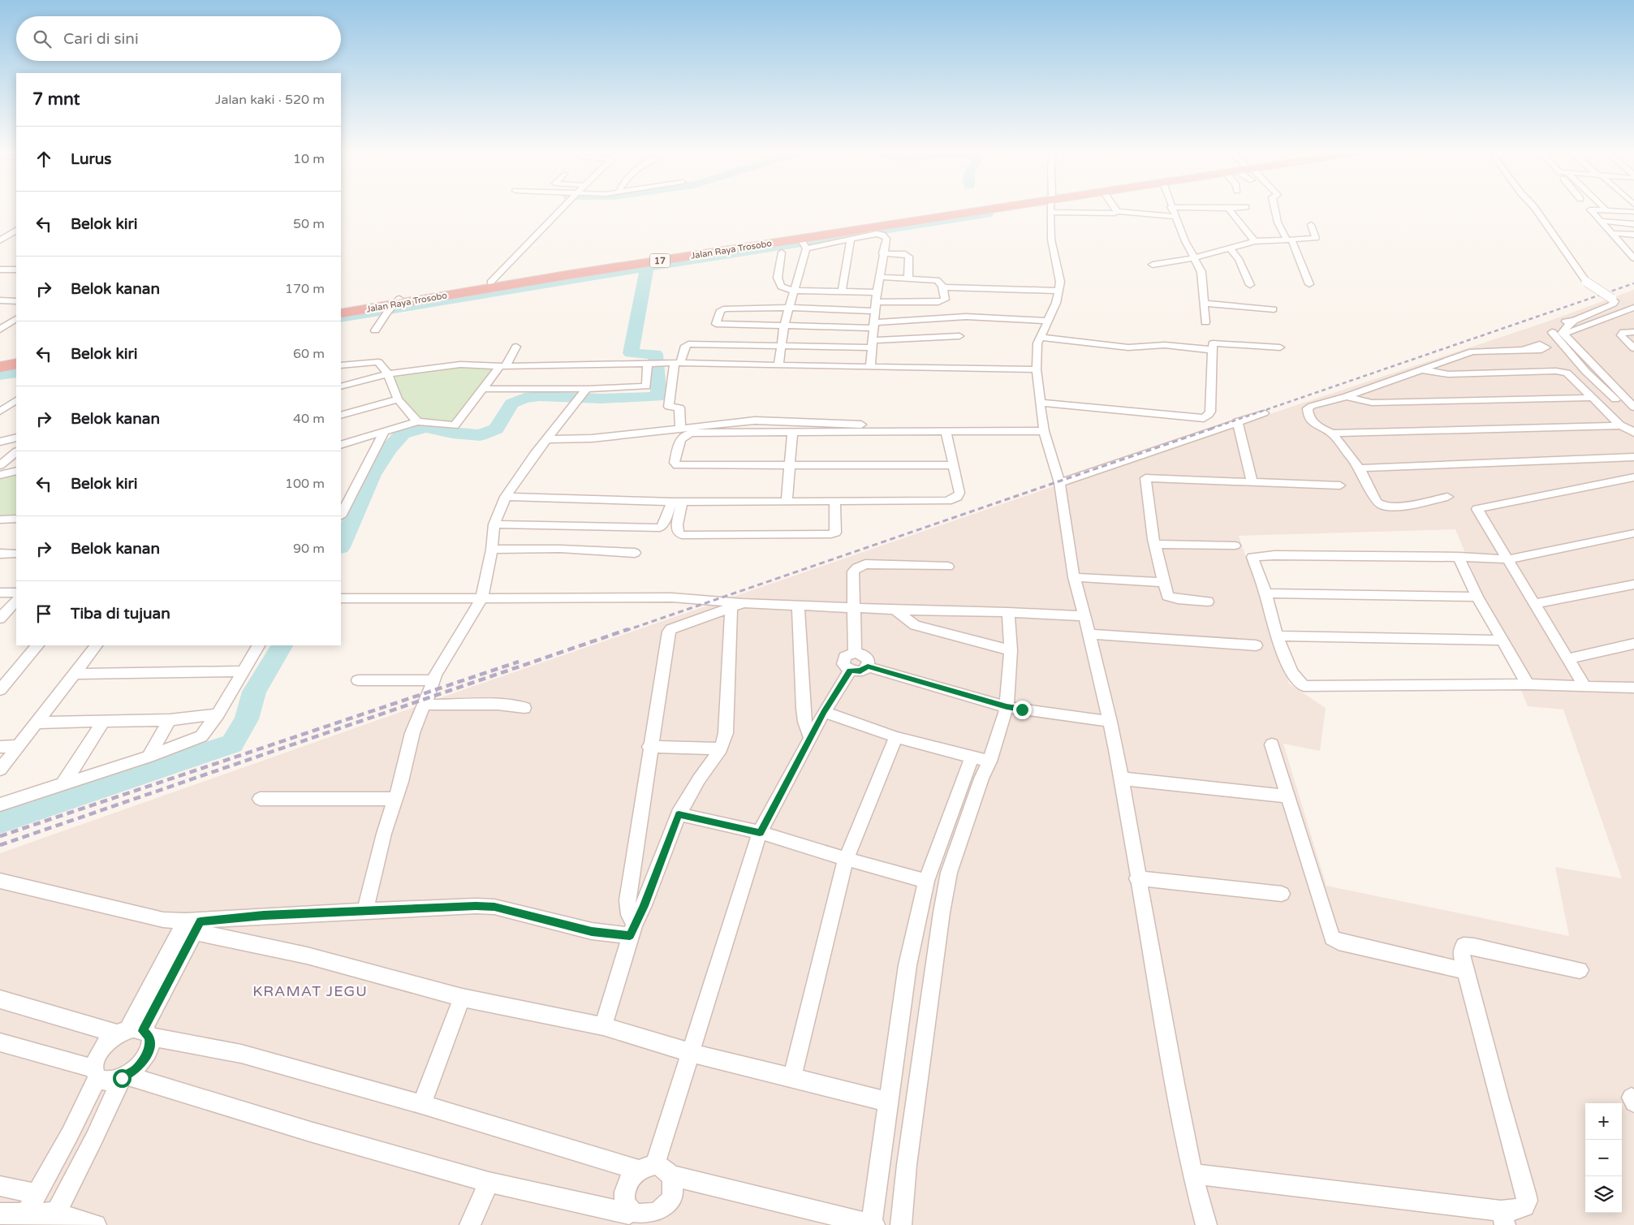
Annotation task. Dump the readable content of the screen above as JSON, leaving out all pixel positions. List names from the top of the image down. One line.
{"streets":{"highway":["Jalan Raya Trosobo","17"]},"districts":["KRAMAT JEGU"],"page":{"search":"Cari di sini","heading":["7 mnt","Jalan kaki · 520 m"],"list":[["Lurus","10 m"],["Belok kiri","50 m"],["Belok kanan","170 m"],["Belok kiri","60 m"],["Belok kanan","40 m"],["Belok kiri","100 m"],["Belok kanan","90 m"],"Tiba di tujuan"],"map_buttons":["+","−"]}}
